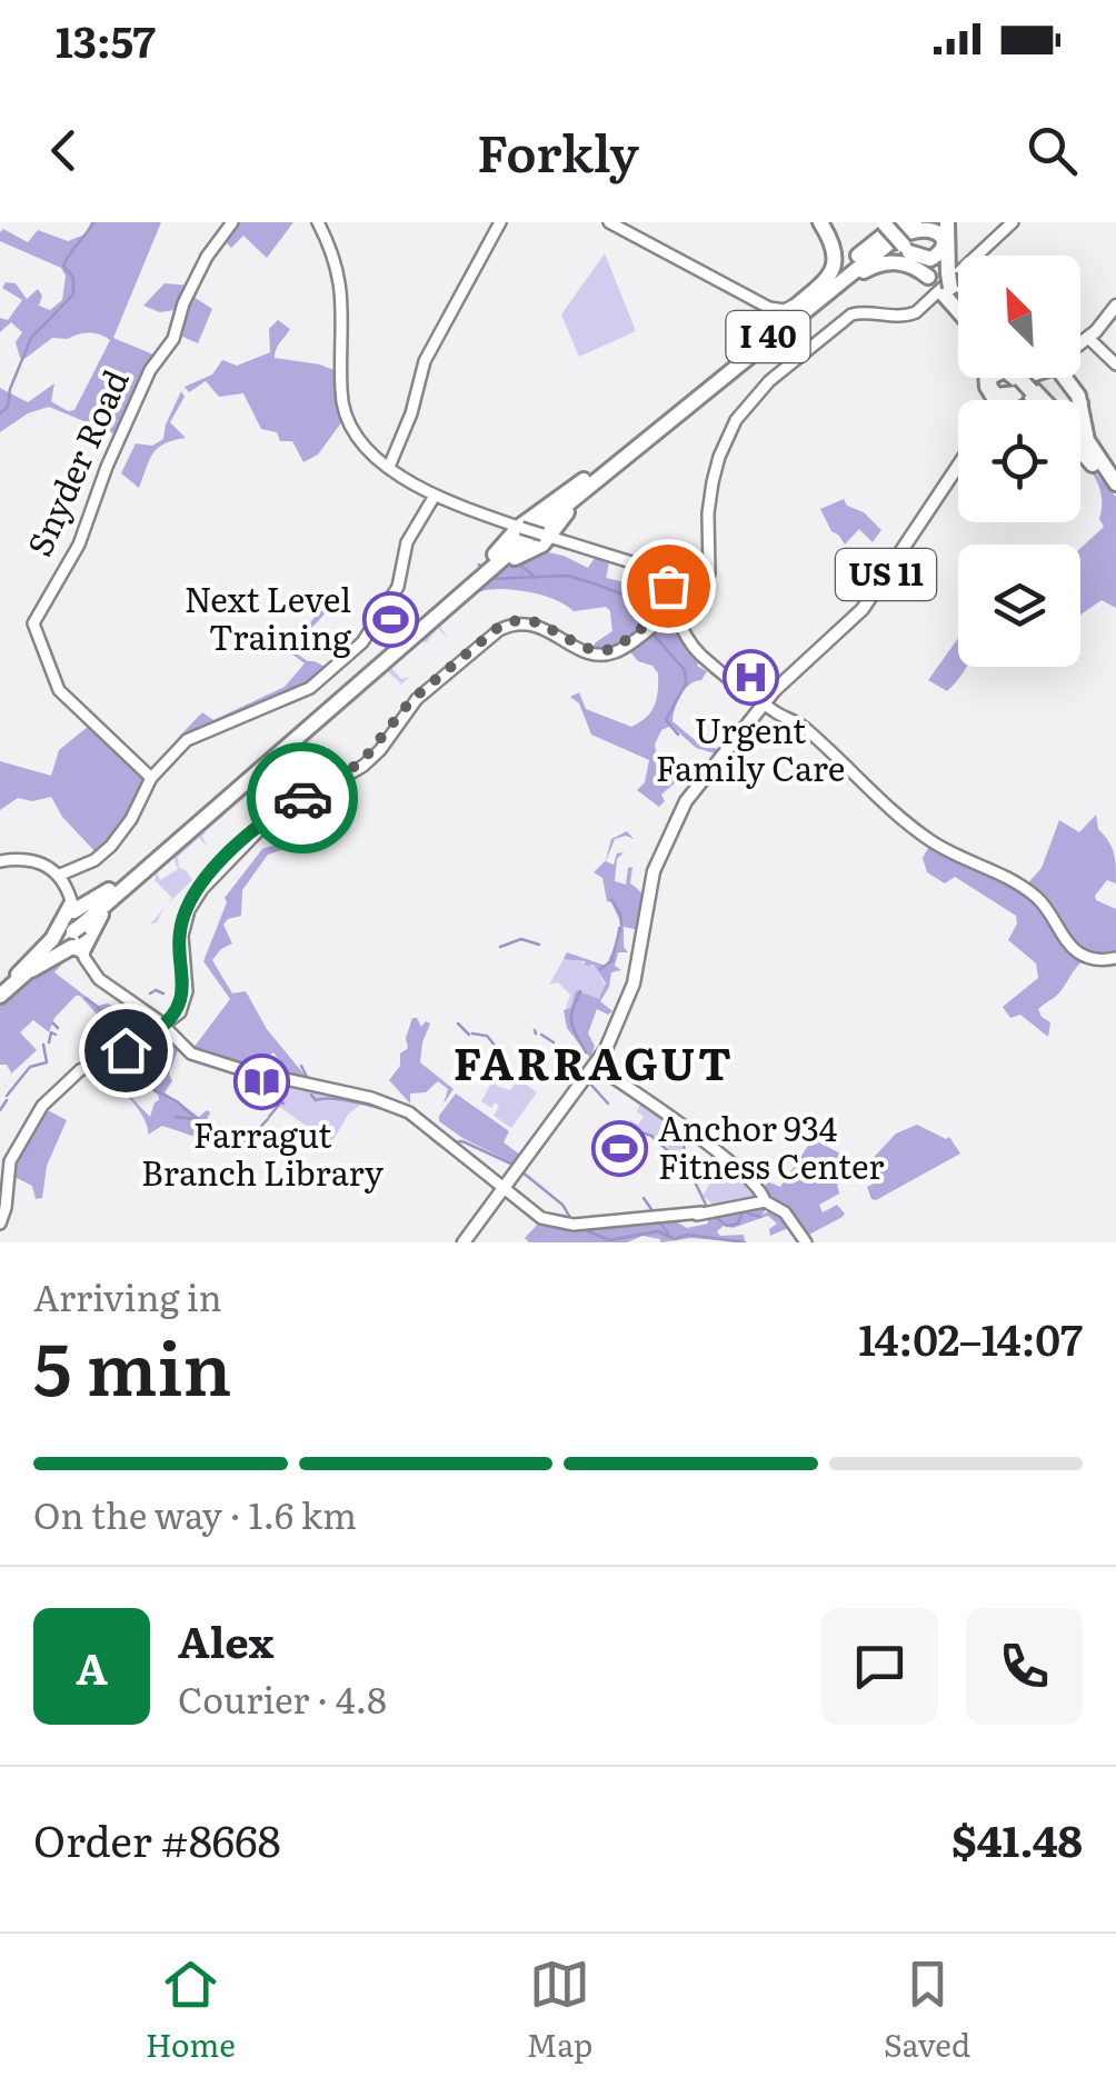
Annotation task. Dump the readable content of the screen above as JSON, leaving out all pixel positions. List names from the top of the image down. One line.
{"streets":{"highway":["I 40"],"main road":["US 11"],"street":["Snyder Road"]},"districts":["FARRAGUT"],"places":{"sports":["Next Level Training","Anchor 934 Fitness Center"],"hospital":["Urgent Family Care"],"library":["Farragut Branch Library"]},"north":"top left","page":{"status":"13:57","header":"Forkly","heading":["5 min","Arriving in","14:02–14:07"],"panel":["Alex","Courier · 4.8","Order #8668","$41.48"],"bar":"On the way · 1.6 km","round":"A","tabs":["Home","Map","Saved"]}}
